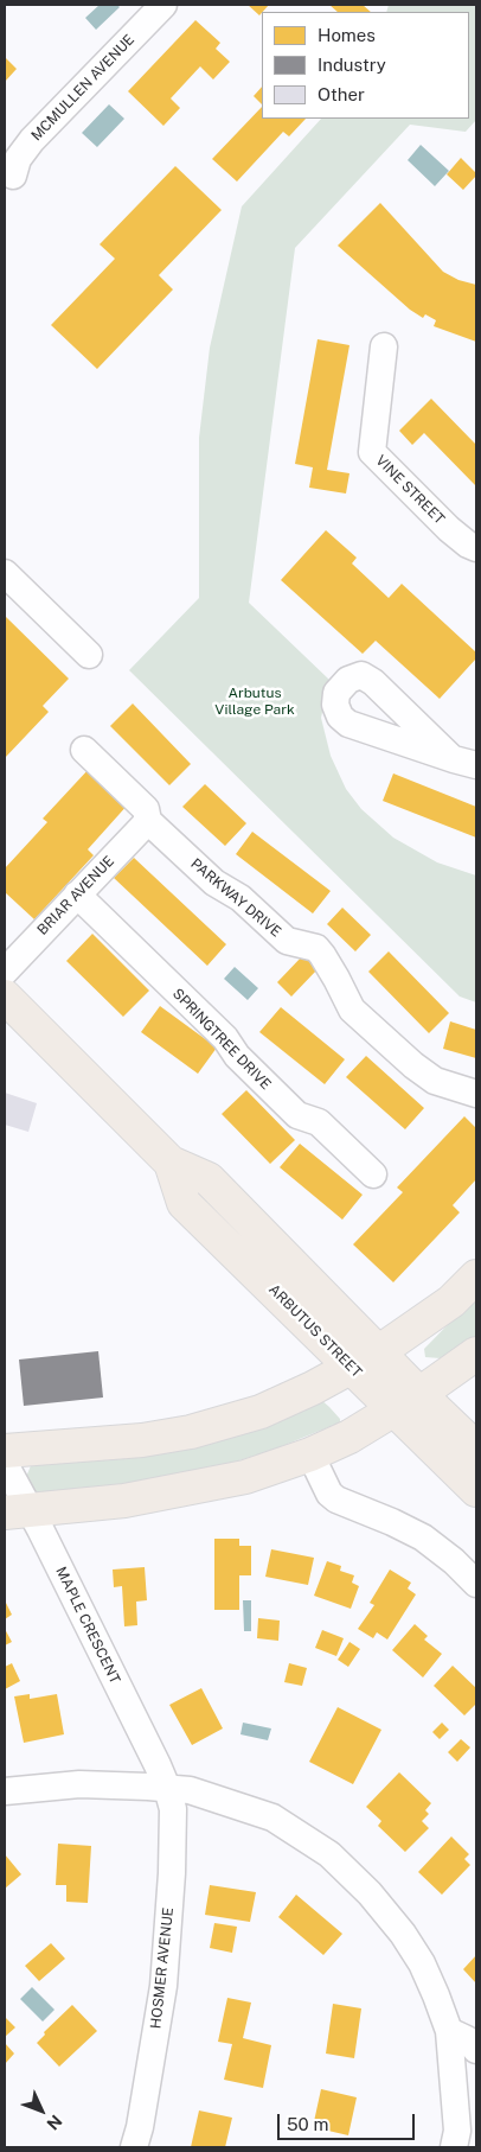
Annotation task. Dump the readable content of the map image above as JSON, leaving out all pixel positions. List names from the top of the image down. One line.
{"streets":{"main road":["ARBUTUS STREET"],"street":["MCMULLEN AVENUE","VINE STREET","BRIAR AVENUE","PARKWAY DRIVE","SPRINGTREE DRIVE","MAPLE CRESCENT","HOSMER AVENUE"]},"crossings":[["BRIAR AVENUE","PARKWAY DRIVE"],["BRIAR AVENUE","SPRINGTREE DRIVE"],["MAPLE CRESCENT","HOSMER AVENUE"]],"parks":["Arbutus Village Park"],"legend":["Homes","Industry","Other"],"scale_bar":"50 m","north":"bottom right"}
